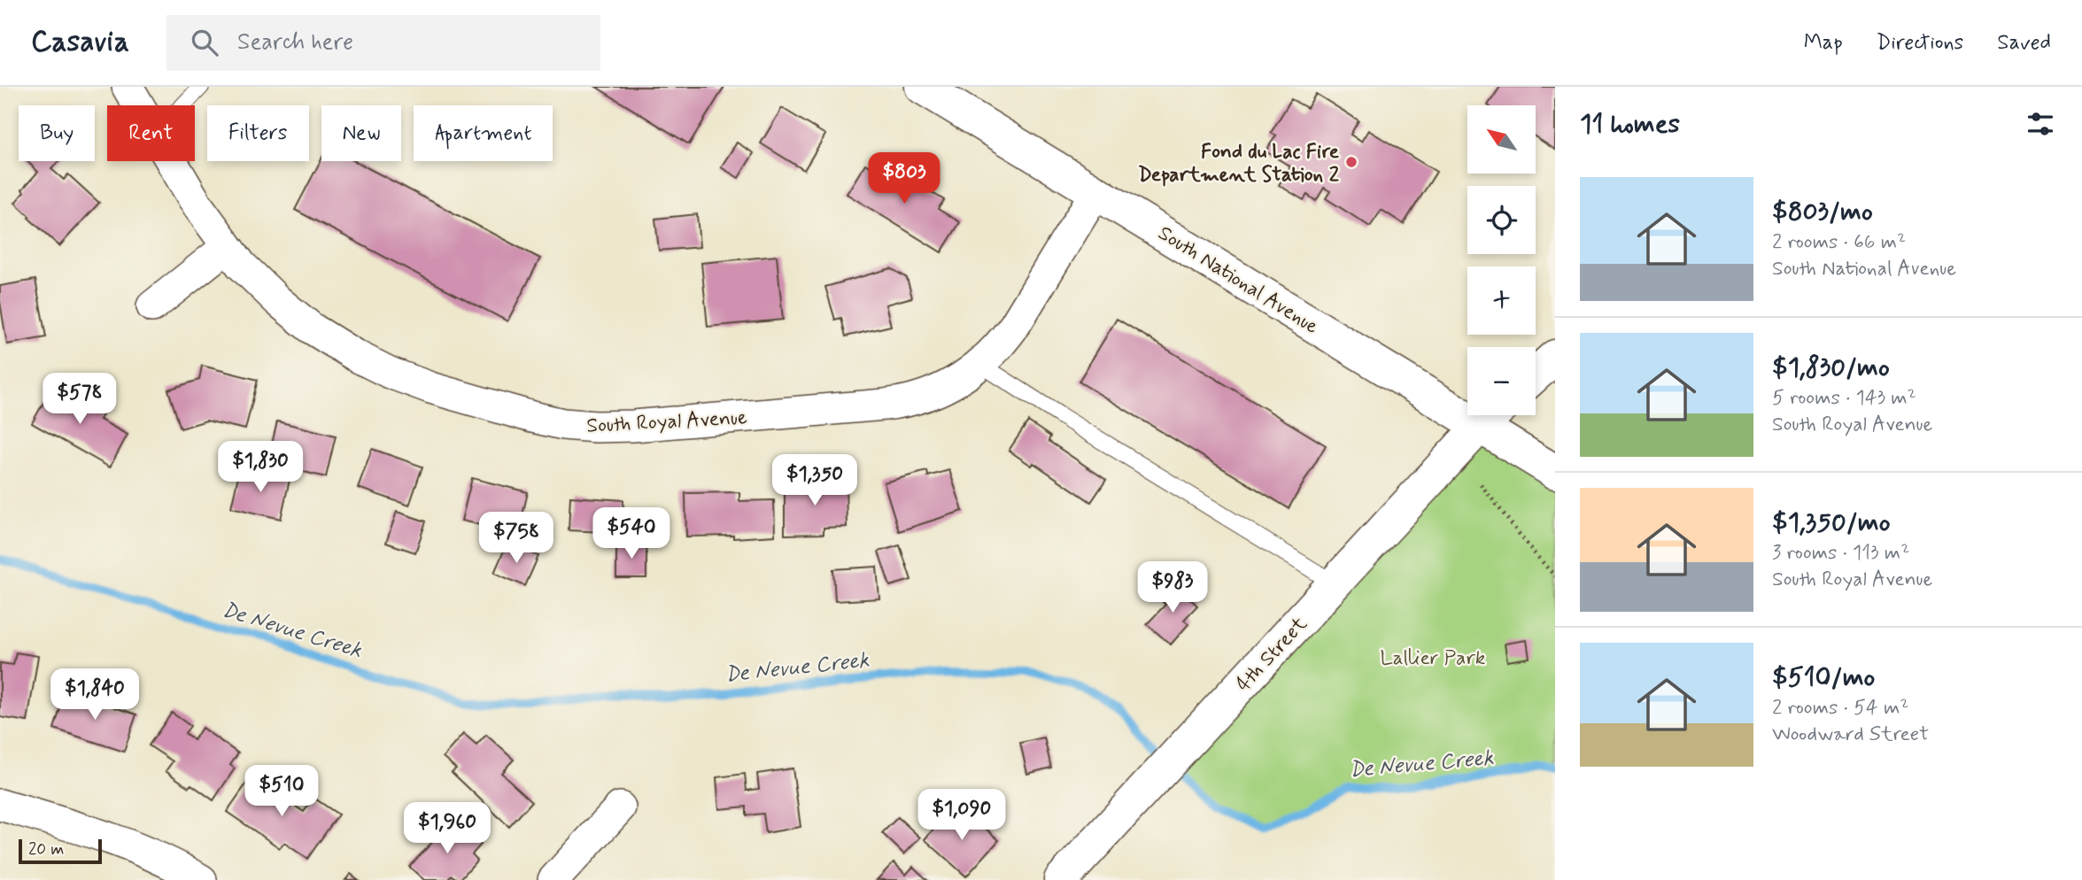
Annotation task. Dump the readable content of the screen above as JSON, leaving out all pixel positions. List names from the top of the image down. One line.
{"streets":{"street":["South National Avenue","South Royal Avenue","4th Street"]},"crossings":[["South National Avenue","South Royal Avenue"],["South National Avenue","4th Street"]],"water":["De Nevue Creek"],"parks":["Lallier Park"],"places":["Fond du Lac Fire Department Station 2"],"scale_bar":"20 m","north":"top left","page":{"header":"Casavia","search":"Search here","nav":["Map","Directions","Saved"],"heading":"11 homes","map_buttons":["+","−"],"chip":["Buy","Rent","Filters","New","Apartment"],"price":["$803","$578","$1,830","$1,350","$540","$758","$983","$1,840","$510","$1,090","$1,960"],"list":[{"name":"$803/mo","note":"2 rooms · 66 m² · South National Avenue"},{"name":"$1,830/mo","note":"5 rooms · 143 m² · South Royal Avenue"},{"name":"$1,350/mo","note":"3 rooms · 113 m² · South Royal Avenue"},{"name":"$510/mo","note":"2 rooms · 54 m² · Woodward Street"}],"scale":"20 m"}}
